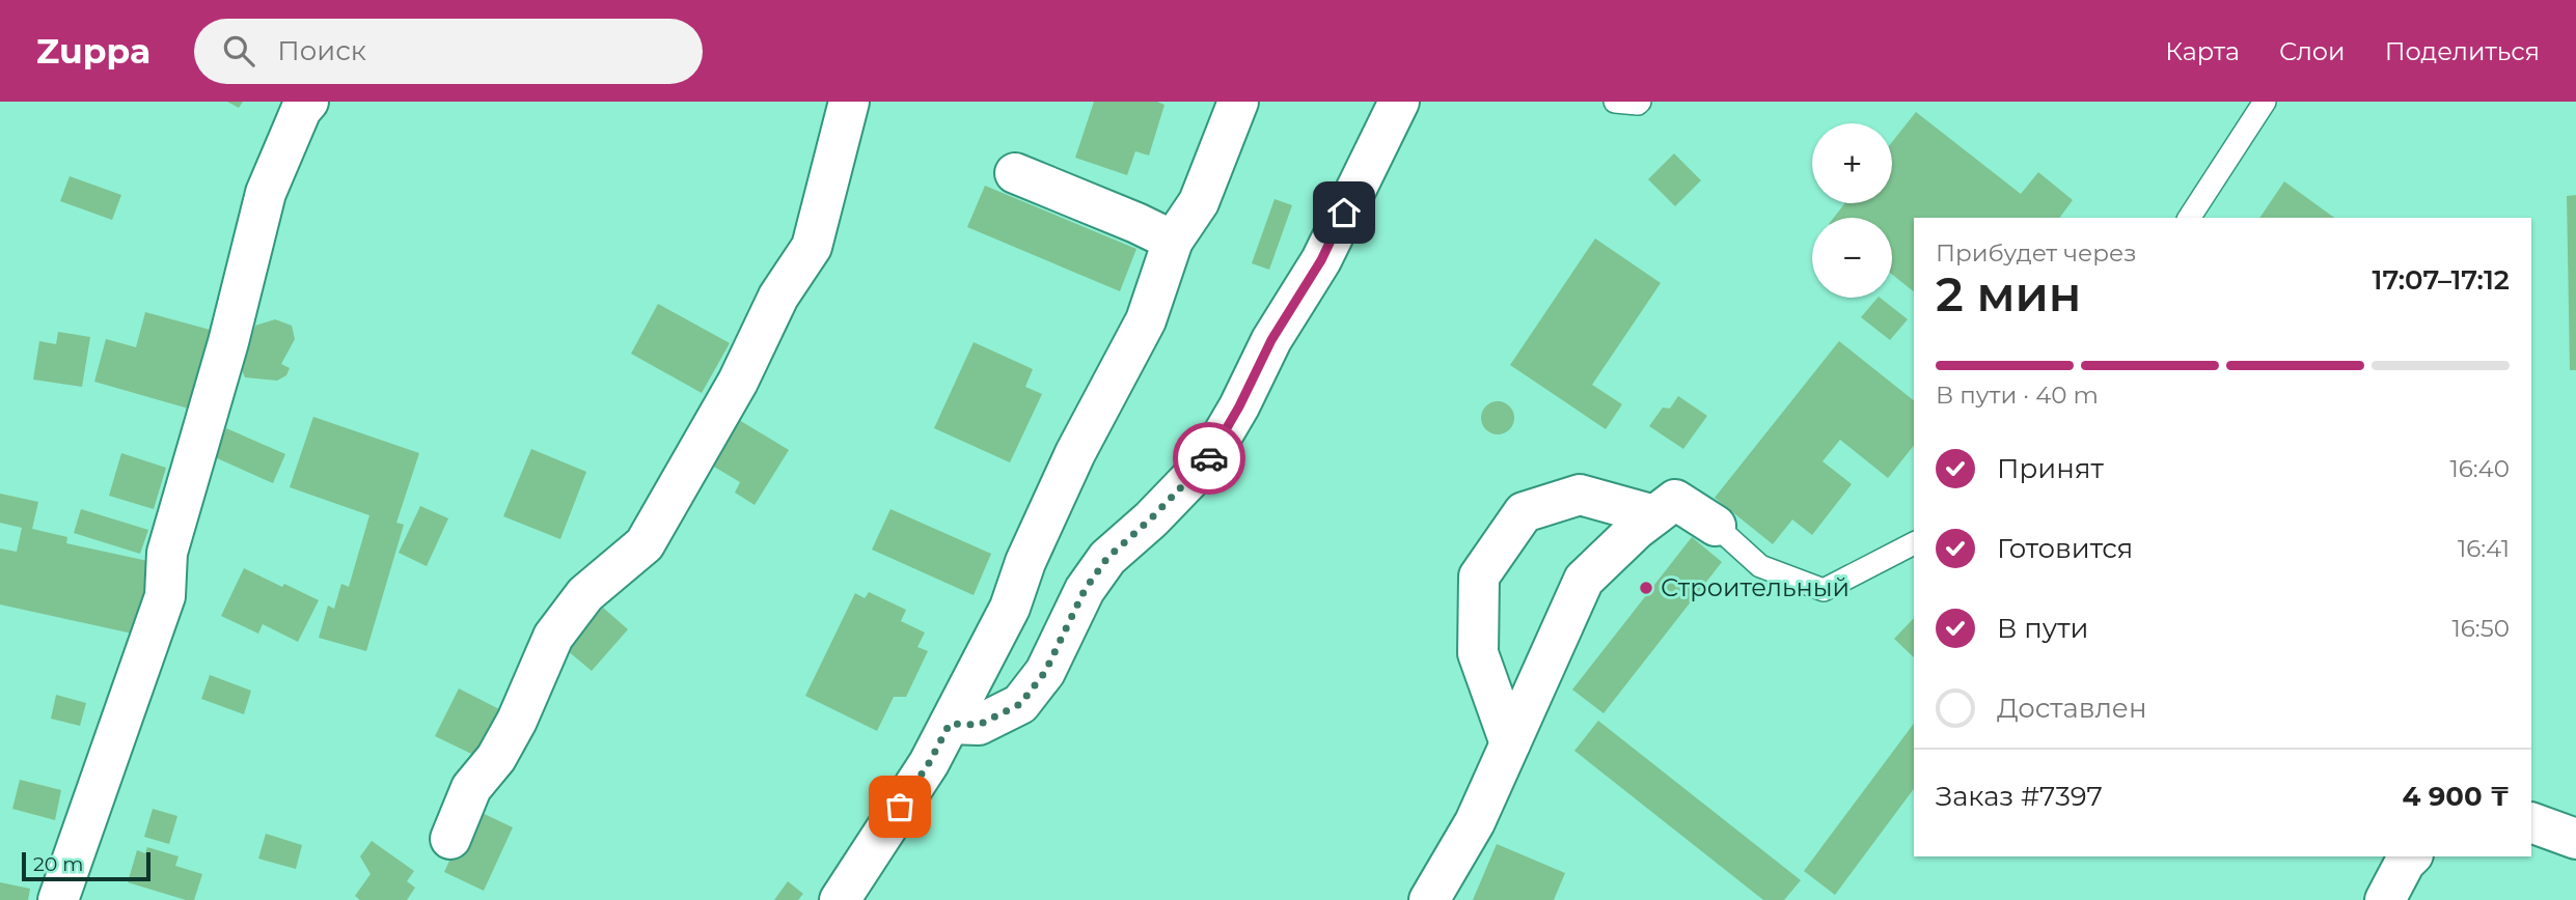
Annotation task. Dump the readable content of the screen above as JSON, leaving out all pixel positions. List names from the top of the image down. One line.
{"places":["Строительный"],"scale_bar":"20 m","page":{"header":"Zuppa","search":"Поиск","nav":["Карта","Слои","Поделиться"],"map_buttons":["+","−"],"heading":["2 мин","Прибудет через","17:07–17:12"],"panel":["Заказ #7397","4 900 ₸"],"bar":"В пути · 40 m","list":[["Принят","16:40"],["Готовится","16:41"],["В пути","16:50"],"Доставлен"],"scale":"20 m"}}
